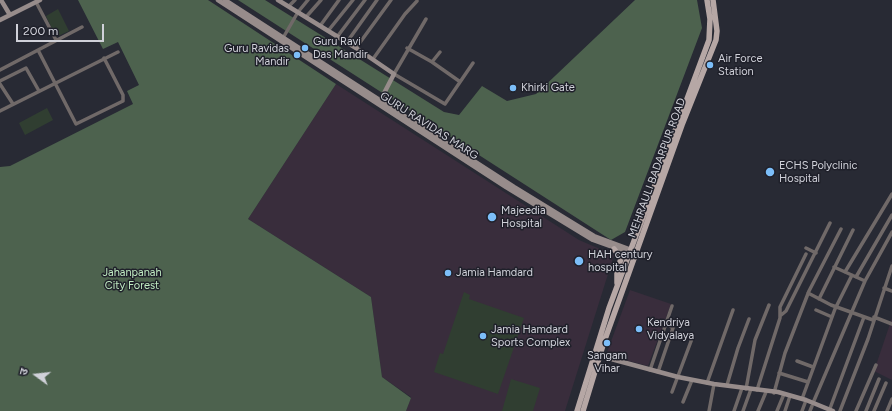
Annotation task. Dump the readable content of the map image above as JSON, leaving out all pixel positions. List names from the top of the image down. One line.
{"streets":{"main road":["GURU RAVIDAS MARG","MEHRAULI BADARPUR ROAD"]},"crossings":[["GURU RAVIDAS MARG","MEHRAULI BADARPUR ROAD"]],"parks":["Jahanpanah City Forest"],"places":["Guru Ravi Das Mandir","Guru Ravidas Mandir","Air Force Station","Khirki Gate","ECHS Polyclinic Hospital","Majeedia Hospital","HAH century hospital","Jamia Hamdard","Kendriya Vidyalaya","Jamia Hamdard Sports Complex","Sangam Vihar"],"scale_bar":"200 m","north":"left"}
